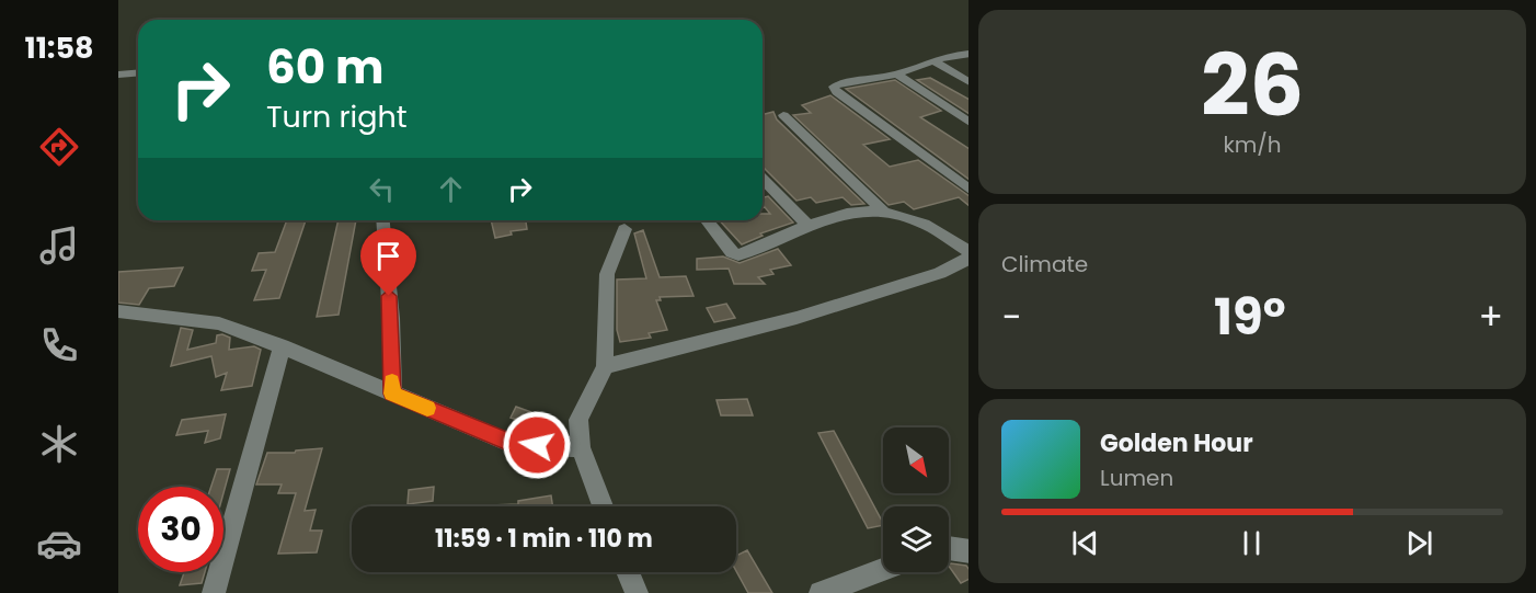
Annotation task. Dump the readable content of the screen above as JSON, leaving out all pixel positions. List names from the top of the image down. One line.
{"north":"bottom right","page":{"tabs":"11:58","tile":[["26","km/h"],"Climate"],"turn":["60 m","Turn right"],"heat":["−","19°","+"],"song":["Golden Hour","Lumen"],"limit":"30","trip":"11:59 · 1 min · 110 m"}}
